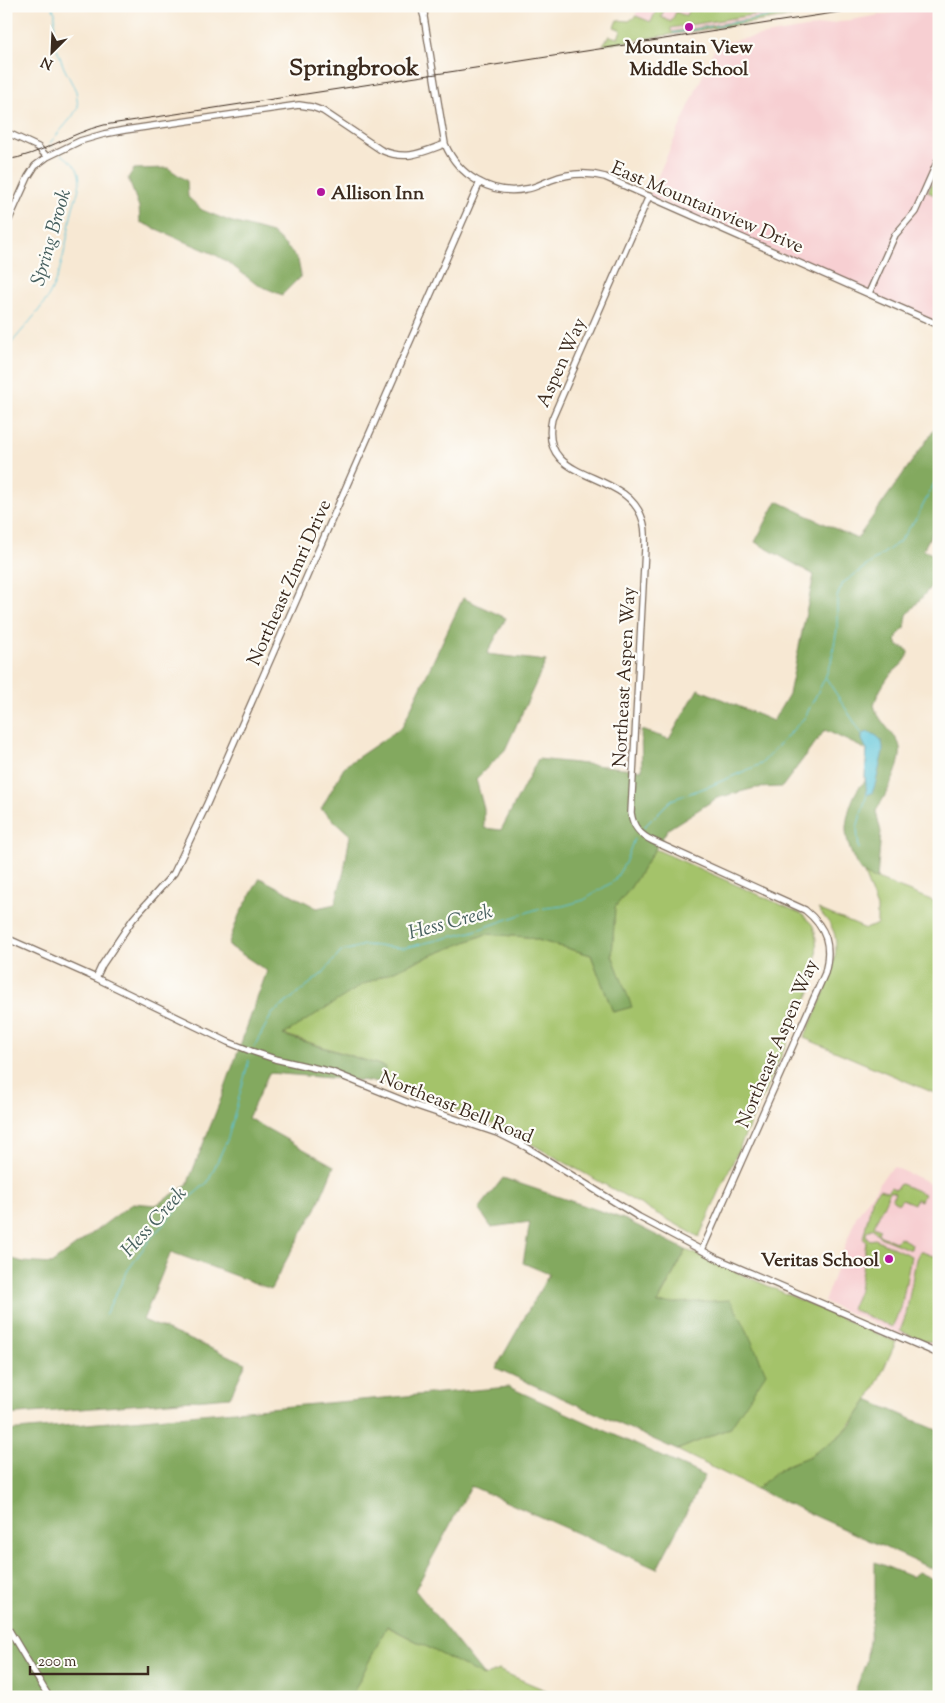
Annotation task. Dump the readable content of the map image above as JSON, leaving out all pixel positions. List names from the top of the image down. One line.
{"streets":{"street":["East Mountainview Drive","Aspen Way","Northeast Zimri Drive","Northeast Aspen Way","Northeast Bell Road"]},"crossings":[["East Mountainview Drive","Aspen Way"],["East Mountainview Drive","Northeast Zimri Drive"],["Aspen Way","Northeast Aspen Way"],["Northeast Zimri Drive","Northeast Bell Road"],["Northeast Aspen Way","Northeast Bell Road"]],"districts":["Springbrook"],"water":["Spring Brook","Hess Creek"],"places":["Mountain View Middle School","Allison Inn","Veritas School"],"scale_bar":"200 m","north":"bottom left"}
